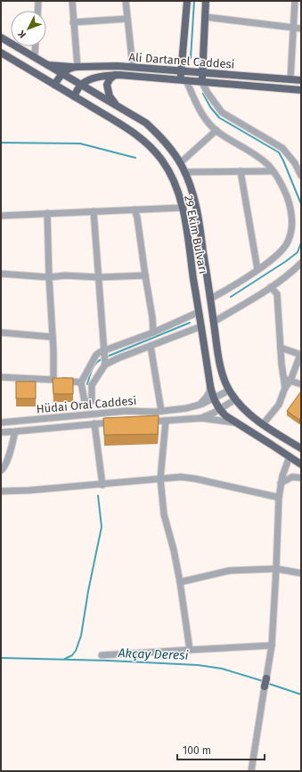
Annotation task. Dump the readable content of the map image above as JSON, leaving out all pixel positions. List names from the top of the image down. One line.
{"streets":{"main road":["Ali Dartanel Caddesi","29 Ekim Bulvarı"],"street":["Hüdai Oral Caddesi"]},"crossings":[["Ali Dartanel Caddesi","29 Ekim Bulvarı"],["29 Ekim Bulvarı","Hüdai Oral Caddesi"]],"water":["Akçay Deresi"],"scale_bar":"100 m","north":"bottom left"}
